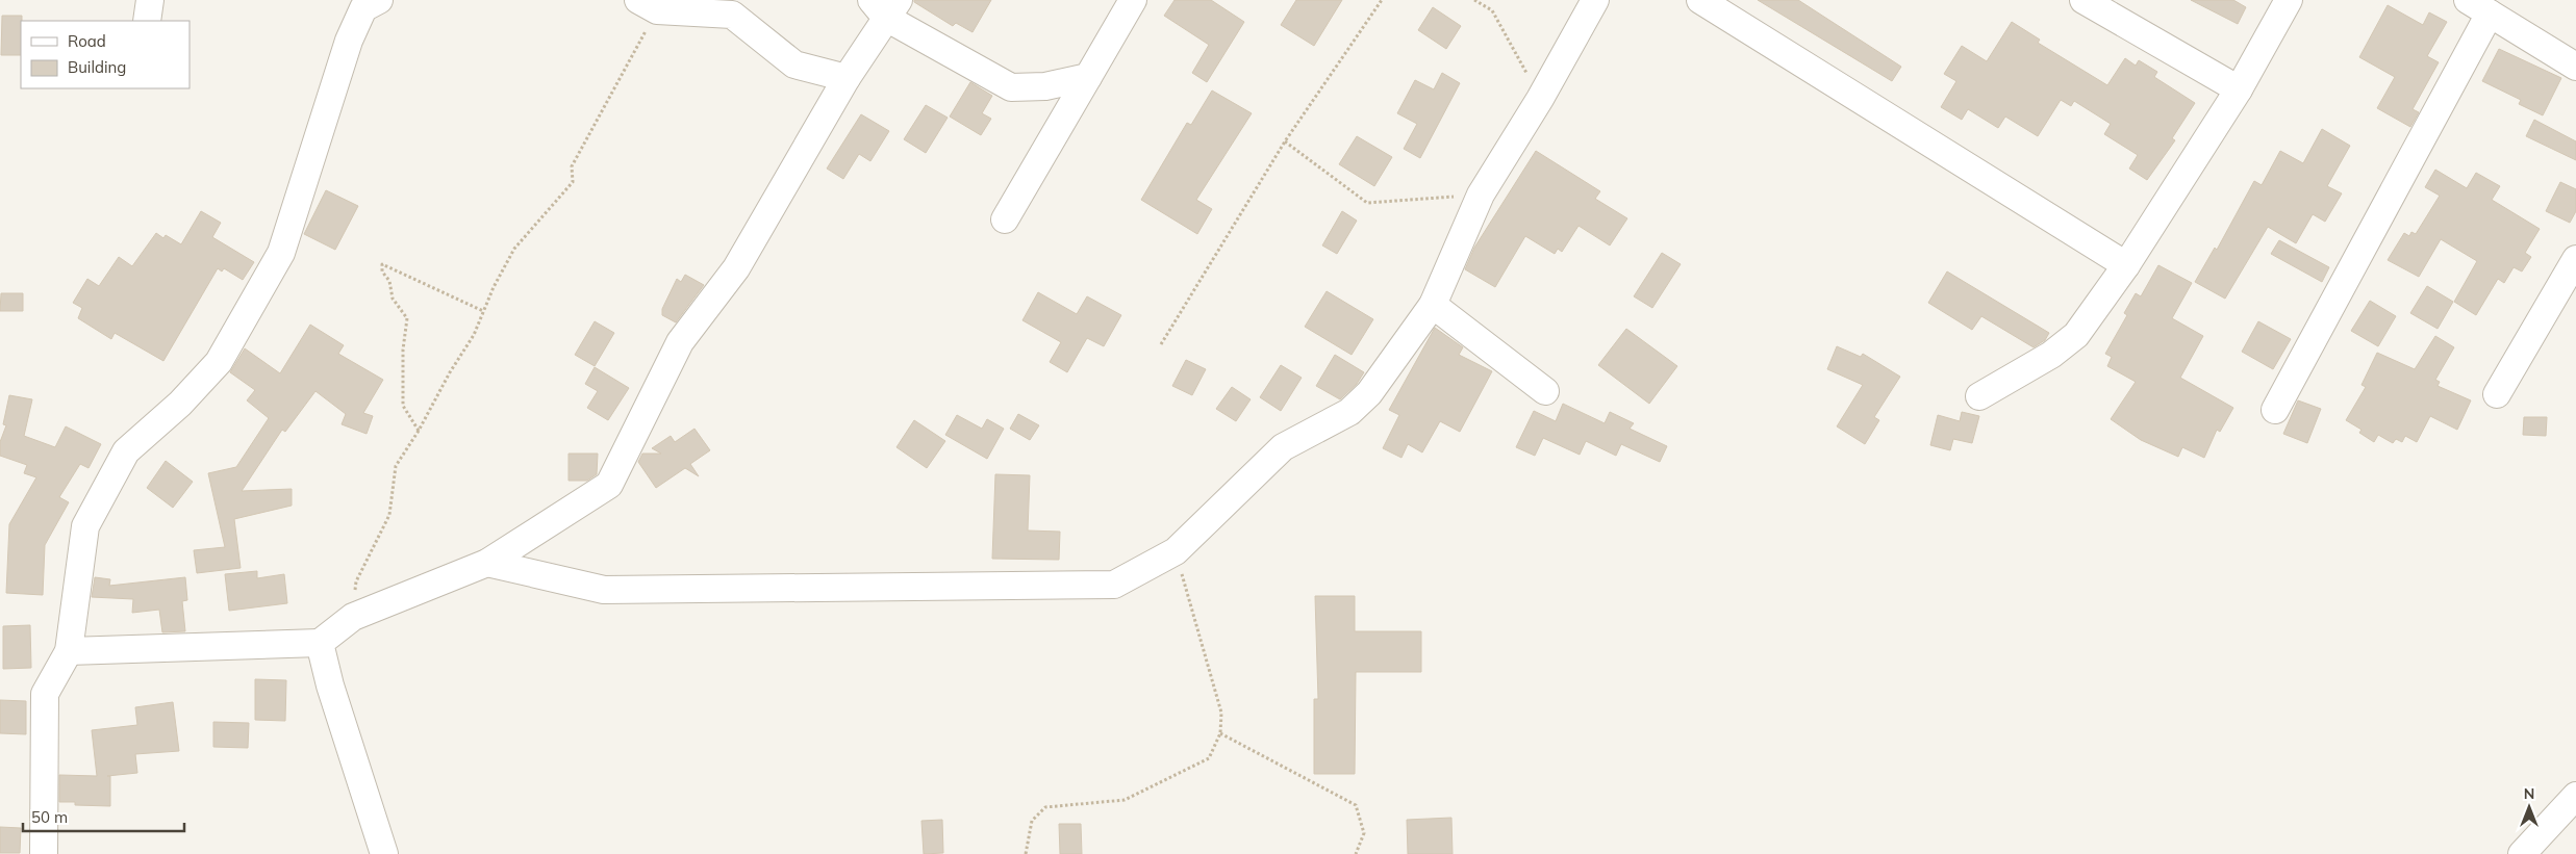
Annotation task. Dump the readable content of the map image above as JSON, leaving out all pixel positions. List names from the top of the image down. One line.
{"legend":["Road","Building"],"scale_bar":"50 m","north":"top"}
